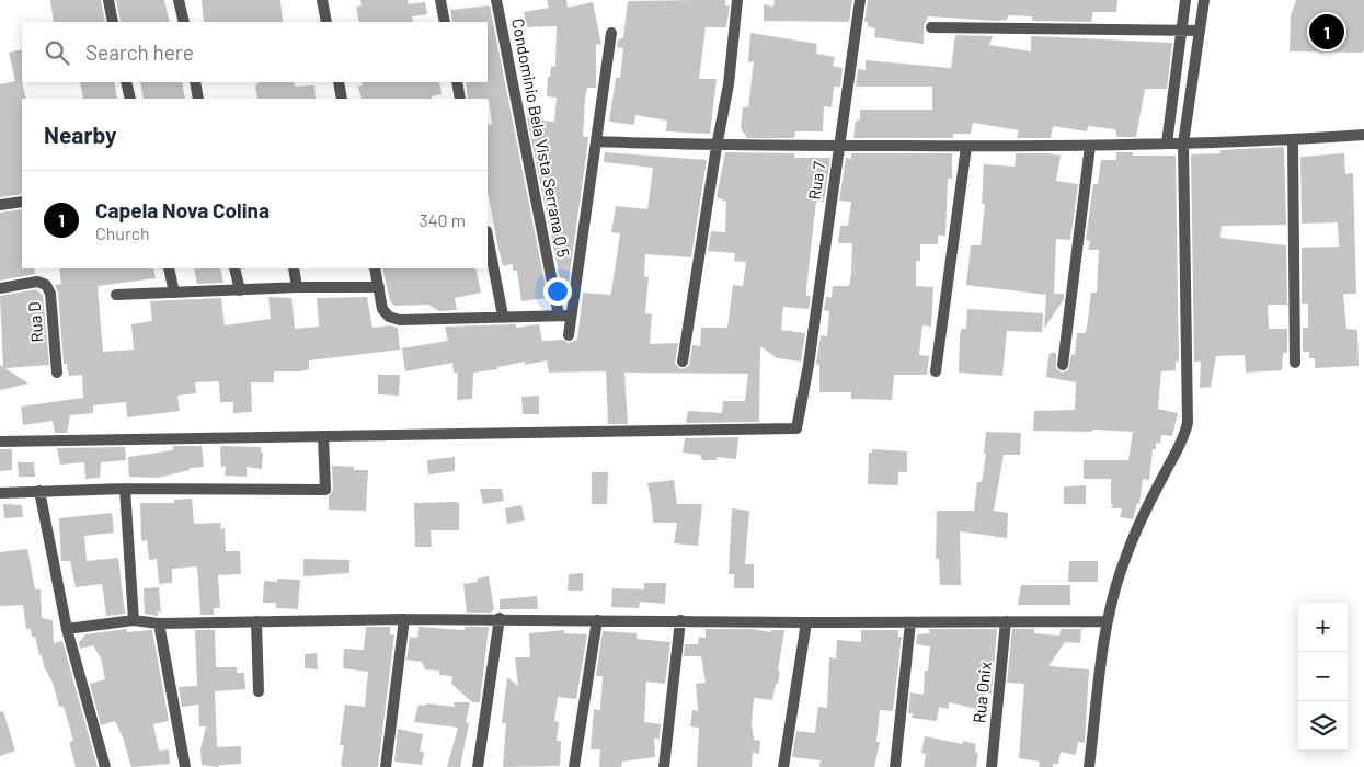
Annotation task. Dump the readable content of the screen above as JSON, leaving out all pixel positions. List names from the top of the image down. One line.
{"streets":{"street":["Condominio Bela Vista Serrana Q 5","Rua 7","Rua D","Rua Onix"]},"page":{"pins":"1","search":"Search here","heading":"Nearby","list":[{"mark":"1","name":"Capela Nova Colina","note":"Church","value":"340 m"}],"map_buttons":["+","−"]}}
